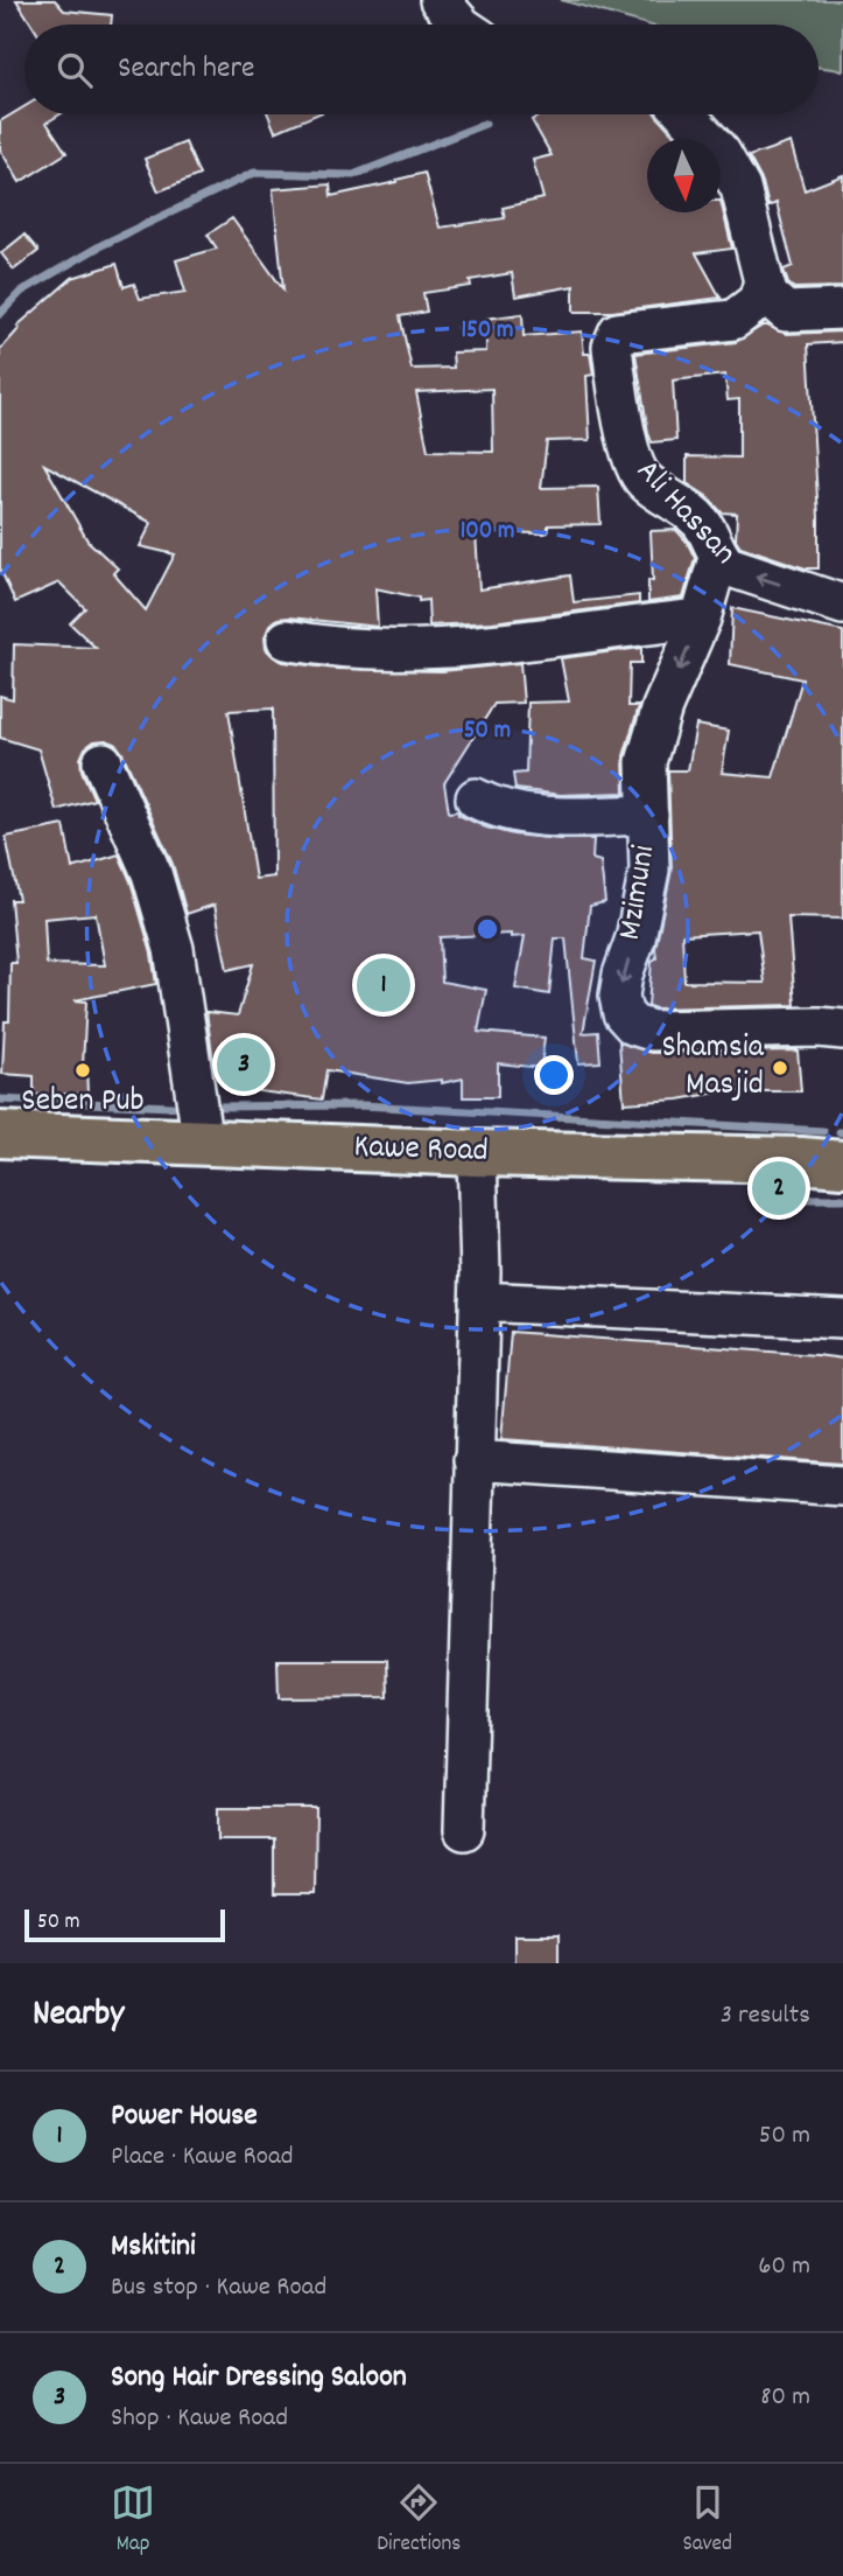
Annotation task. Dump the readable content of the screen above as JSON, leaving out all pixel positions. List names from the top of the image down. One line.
{"streets":{"main road":["Kawe Road"],"street":["Ali Hassan","Mzimuni"]},"crossings":[["Ali Hassan","Mzimuni"]],"places":["Shamsia Masjid","Seben Pub"],"scale_bar":"50 m","north":"bottom","page":{"search":"Search here","pins":["1","3","2"],"scale":"50 m","heading":["Nearby","3 results"],"list":[{"mark":"1","name":"Power House","note":"Place · Kawe Road","value":"50 m"},{"mark":"2","name":"Mskitini","note":"Bus stop · Kawe Road","value":"60 m"},{"mark":"3","name":"Song Hair Dressing Saloon","note":"Shop · Kawe Road","value":"80 m"}],"nav":["Map","Directions","Saved"]},"rings":["150 m","100 m","50 m"]}
